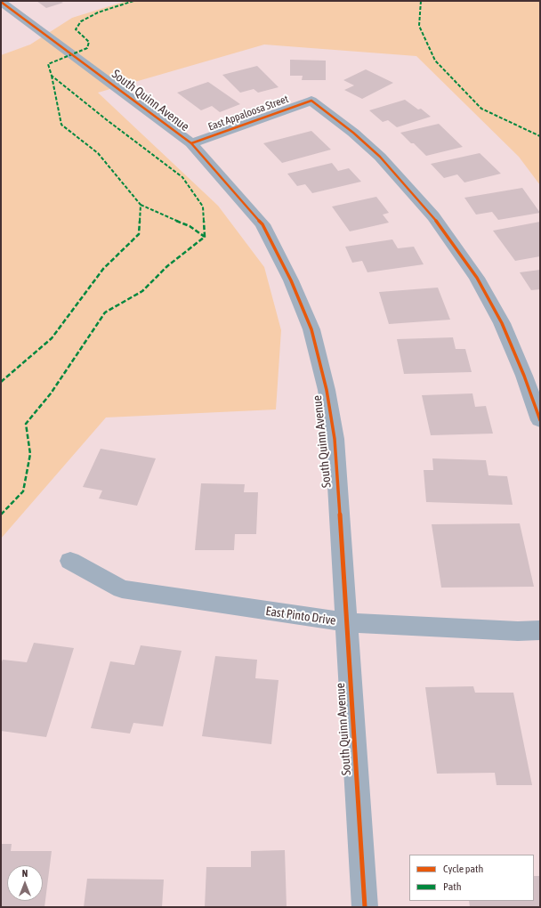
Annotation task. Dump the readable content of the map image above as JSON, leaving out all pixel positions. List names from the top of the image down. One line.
{"streets":{"street":["South Quinn Avenue","East Appaloosa Street","East Pinto Drive"]},"crossings":[["South Quinn Avenue","East Appaloosa Street"],["South Quinn Avenue","East Pinto Drive"]],"legend":["Cycle path","Path"],"north":"top"}
